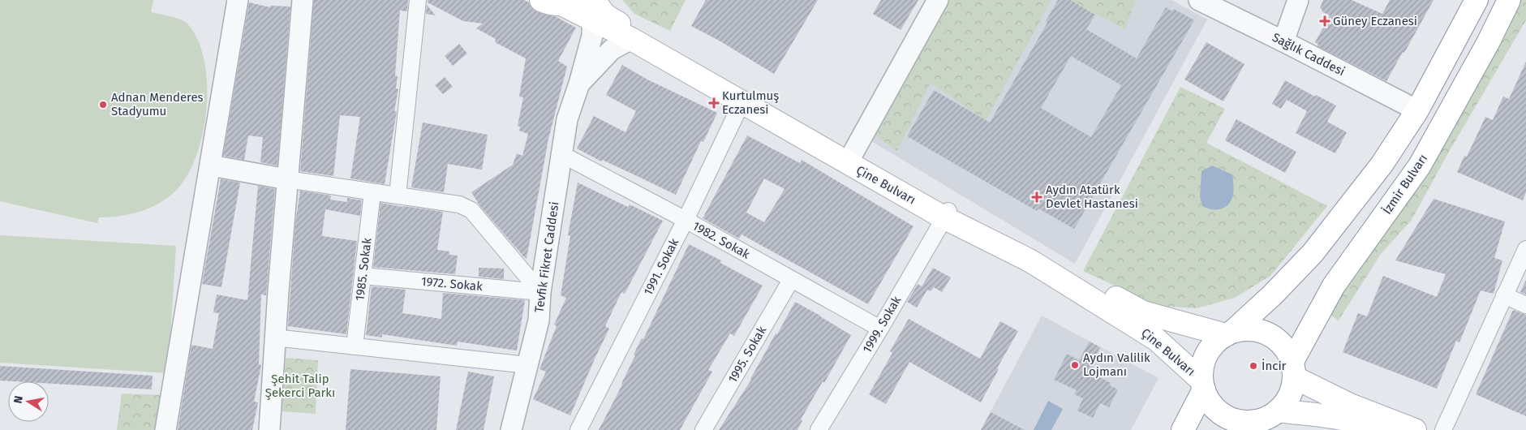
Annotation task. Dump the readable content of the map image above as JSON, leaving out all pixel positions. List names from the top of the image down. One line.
{"streets":{"main road":["İzmir Bulvarı","Çine Bulvarı"],"street":["Sağlık Caddesi","1982. Sokak","Tevfik Fikret Caddesi","1991. Sokak","1985. Sokak","1972. Sokak","1999. Sokak","1995. Sokak"]},"crossings":[["İzmir Bulvarı","Çine Bulvarı"],["Çine Bulvarı","Tevfik Fikret Caddesi"],["Çine Bulvarı","1991. Sokak"],["Çine Bulvarı","1999. Sokak"],["1982. Sokak","Tevfik Fikret Caddesi"],["1982. Sokak","1991. Sokak"],["1982. Sokak","1999. Sokak"],["1982. Sokak","1995. Sokak"],["Tevfik Fikret Caddesi","1972. Sokak"],["1985. Sokak","1972. Sokak"]],"parks":["Şehit Talip Şekerci Parkı"],"places":{"health":["Güney Eczanesi","Kurtulmuş Eczanesi","Aydın Atatürk Devlet Hastanesi"],"other":["Adnan Menderes Stadyumu","Aydın Valilik Lojmanı","İncir"]},"north":"left"}
